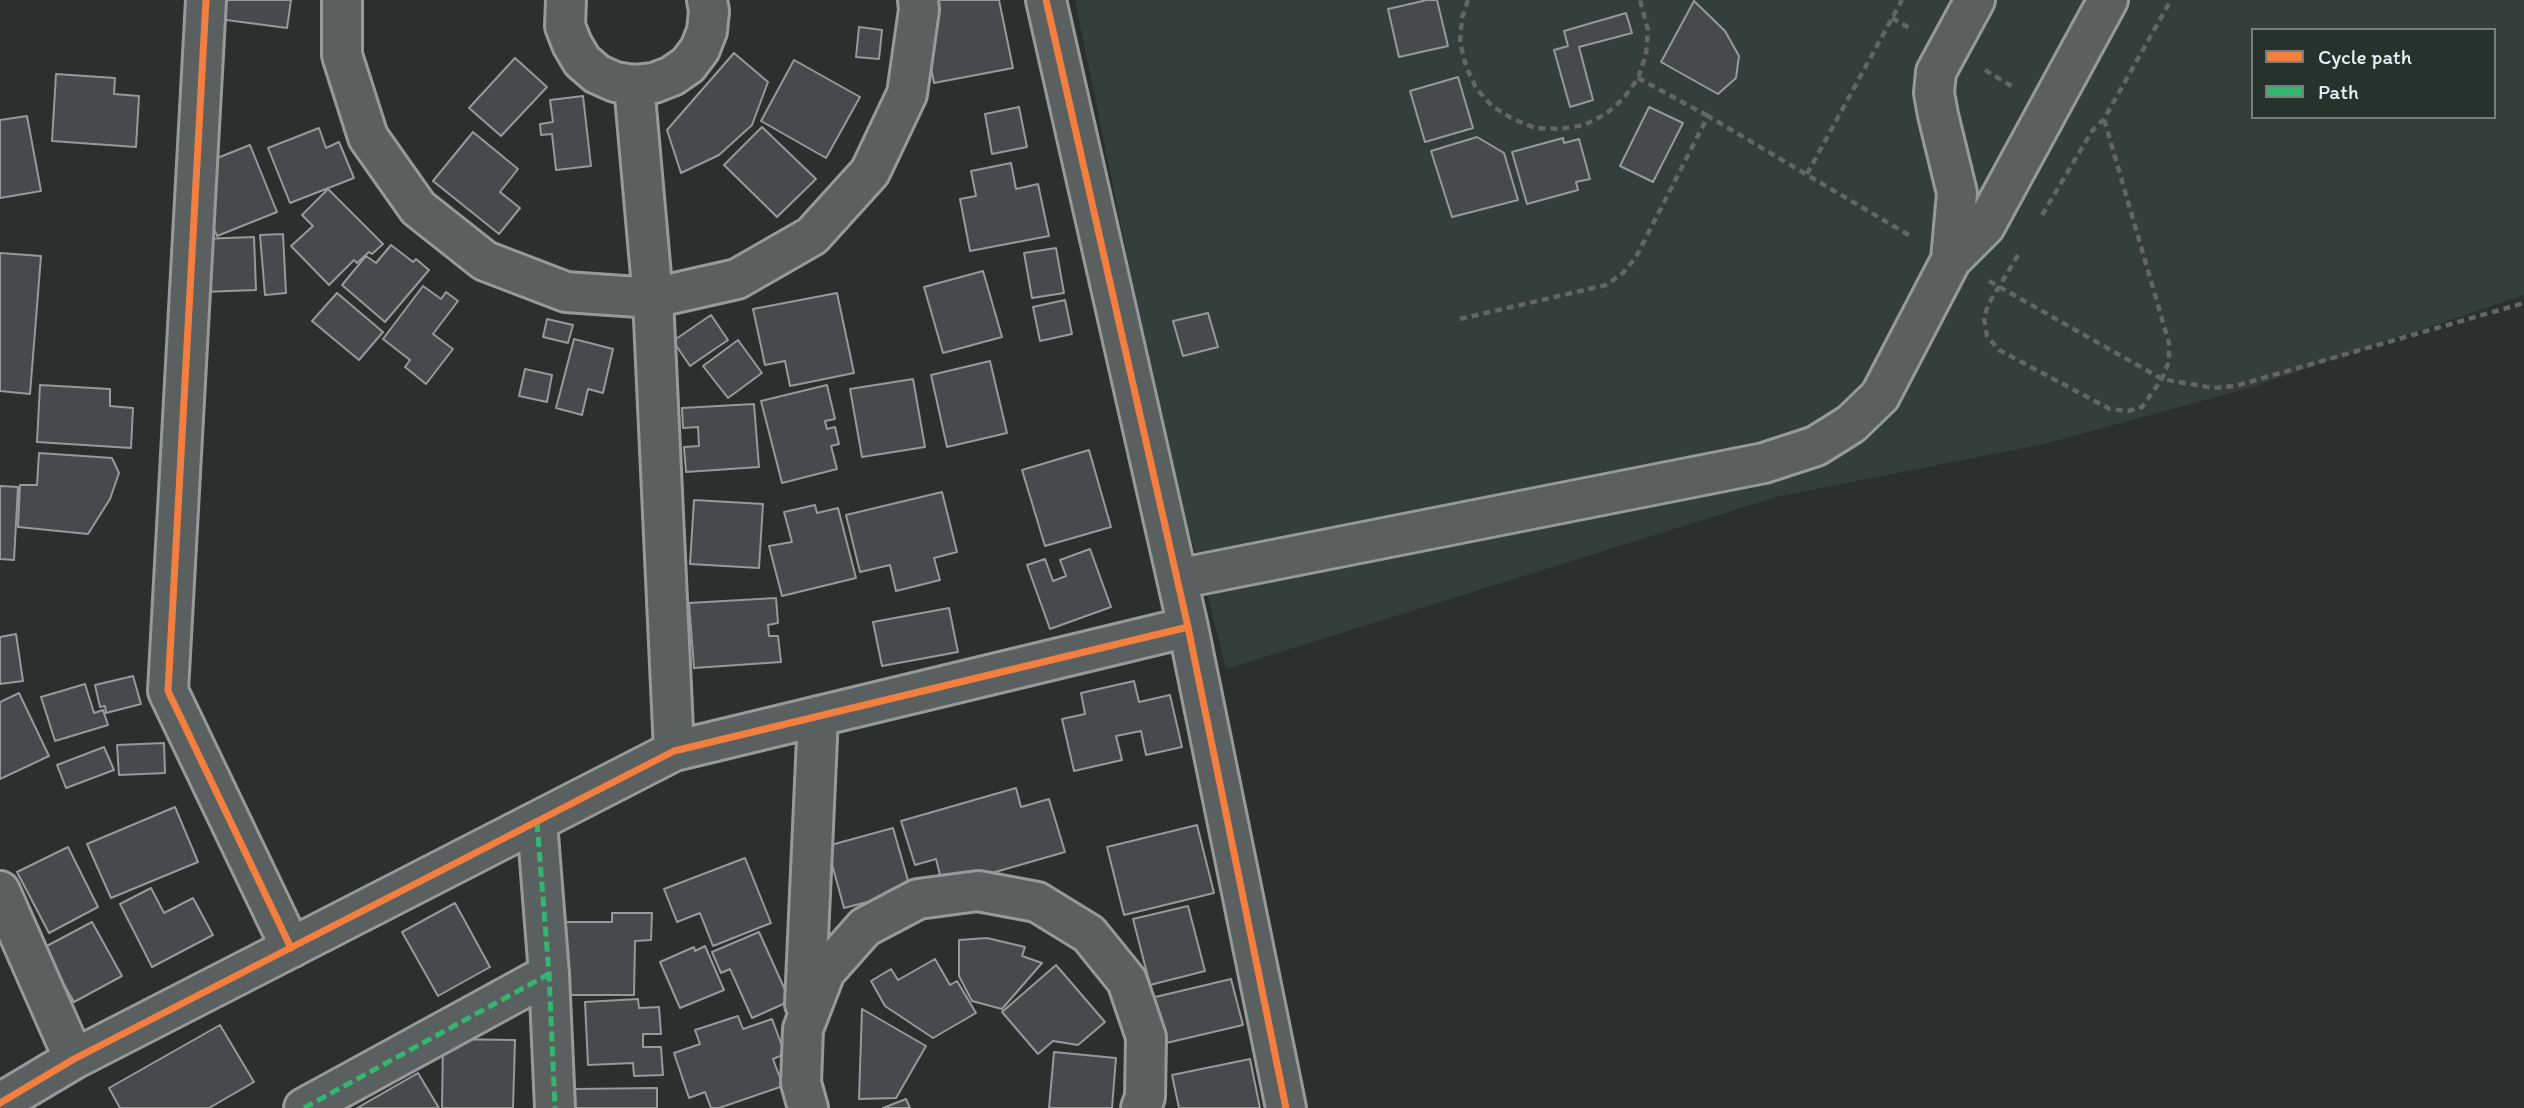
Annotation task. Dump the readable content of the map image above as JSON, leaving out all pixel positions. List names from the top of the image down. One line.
{"legend":["Cycle path","Path"]}
